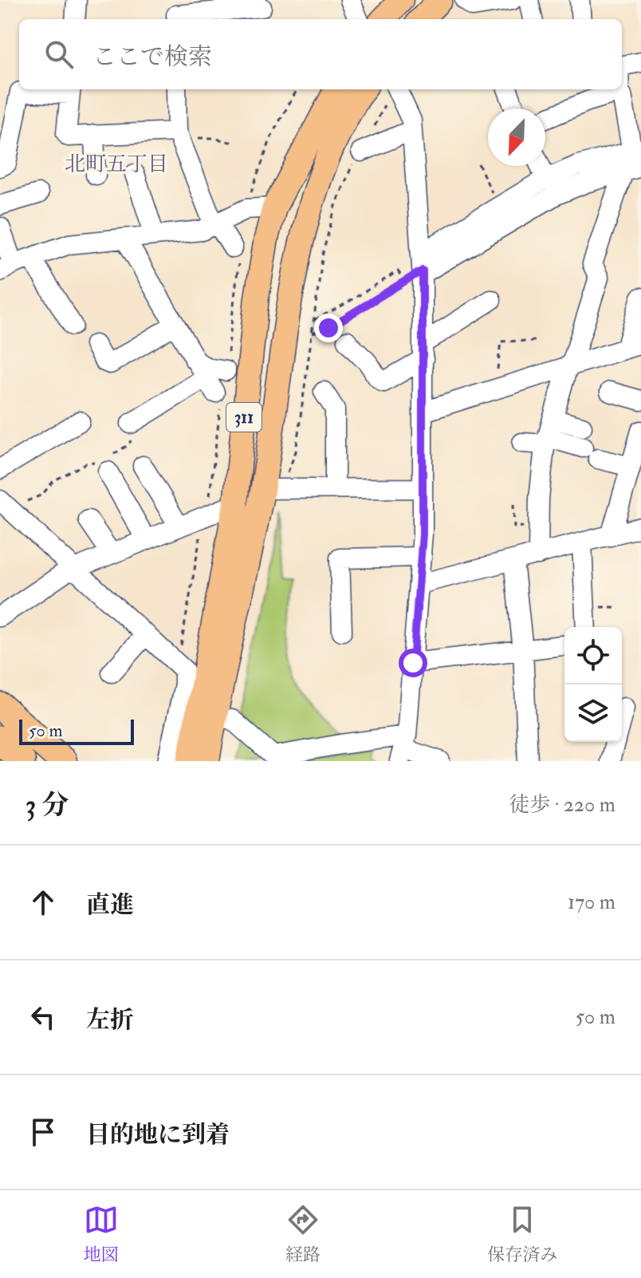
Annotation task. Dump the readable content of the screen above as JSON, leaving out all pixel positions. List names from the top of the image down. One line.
{"streets":{"main road":["311"]},"districts":["北町五丁目"],"scale_bar":"50 m","north":"bottom left","page":{"search":"ここで検索","scale":"50 m","heading":["3 分","徒歩 · 220 m"],"list":[["直進","170 m"],["左折","50 m"],"目的地に到着"],"nav":["地図","経路","保存済み"]}}
